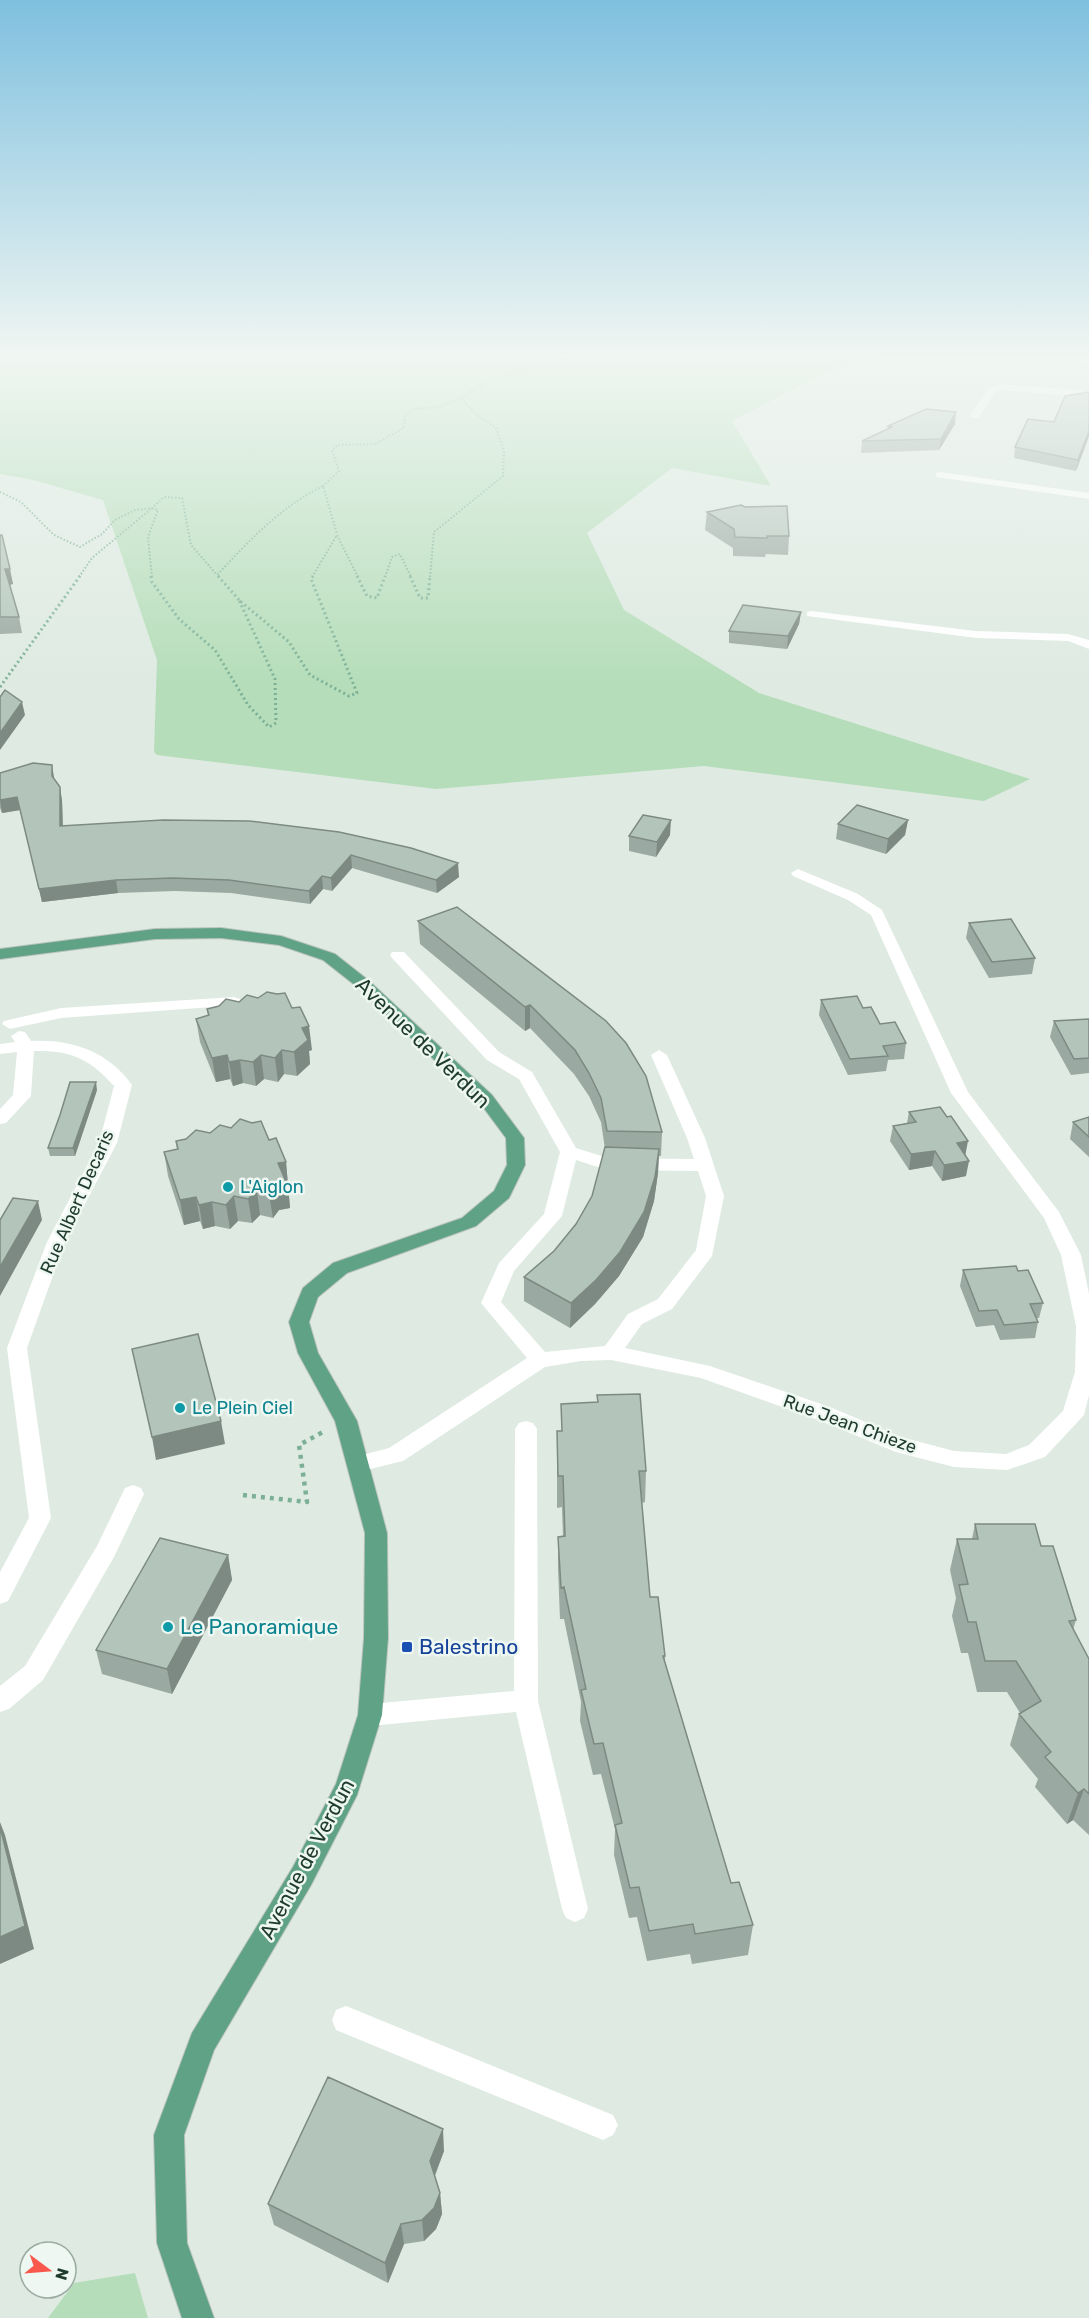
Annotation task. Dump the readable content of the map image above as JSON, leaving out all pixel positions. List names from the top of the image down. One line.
{"streets":{"main road":["Avenue de Verdun"],"street":["Rue Albert Decaris","Rue Jean Chieze"]},"crossings":[["Avenue de Verdun","Rue Jean Chieze"]],"places":{"other":["L'Aiglon","Le Plein Ciel","Le Panoramique"],"transit":["Balestrino"]},"north":"right"}
